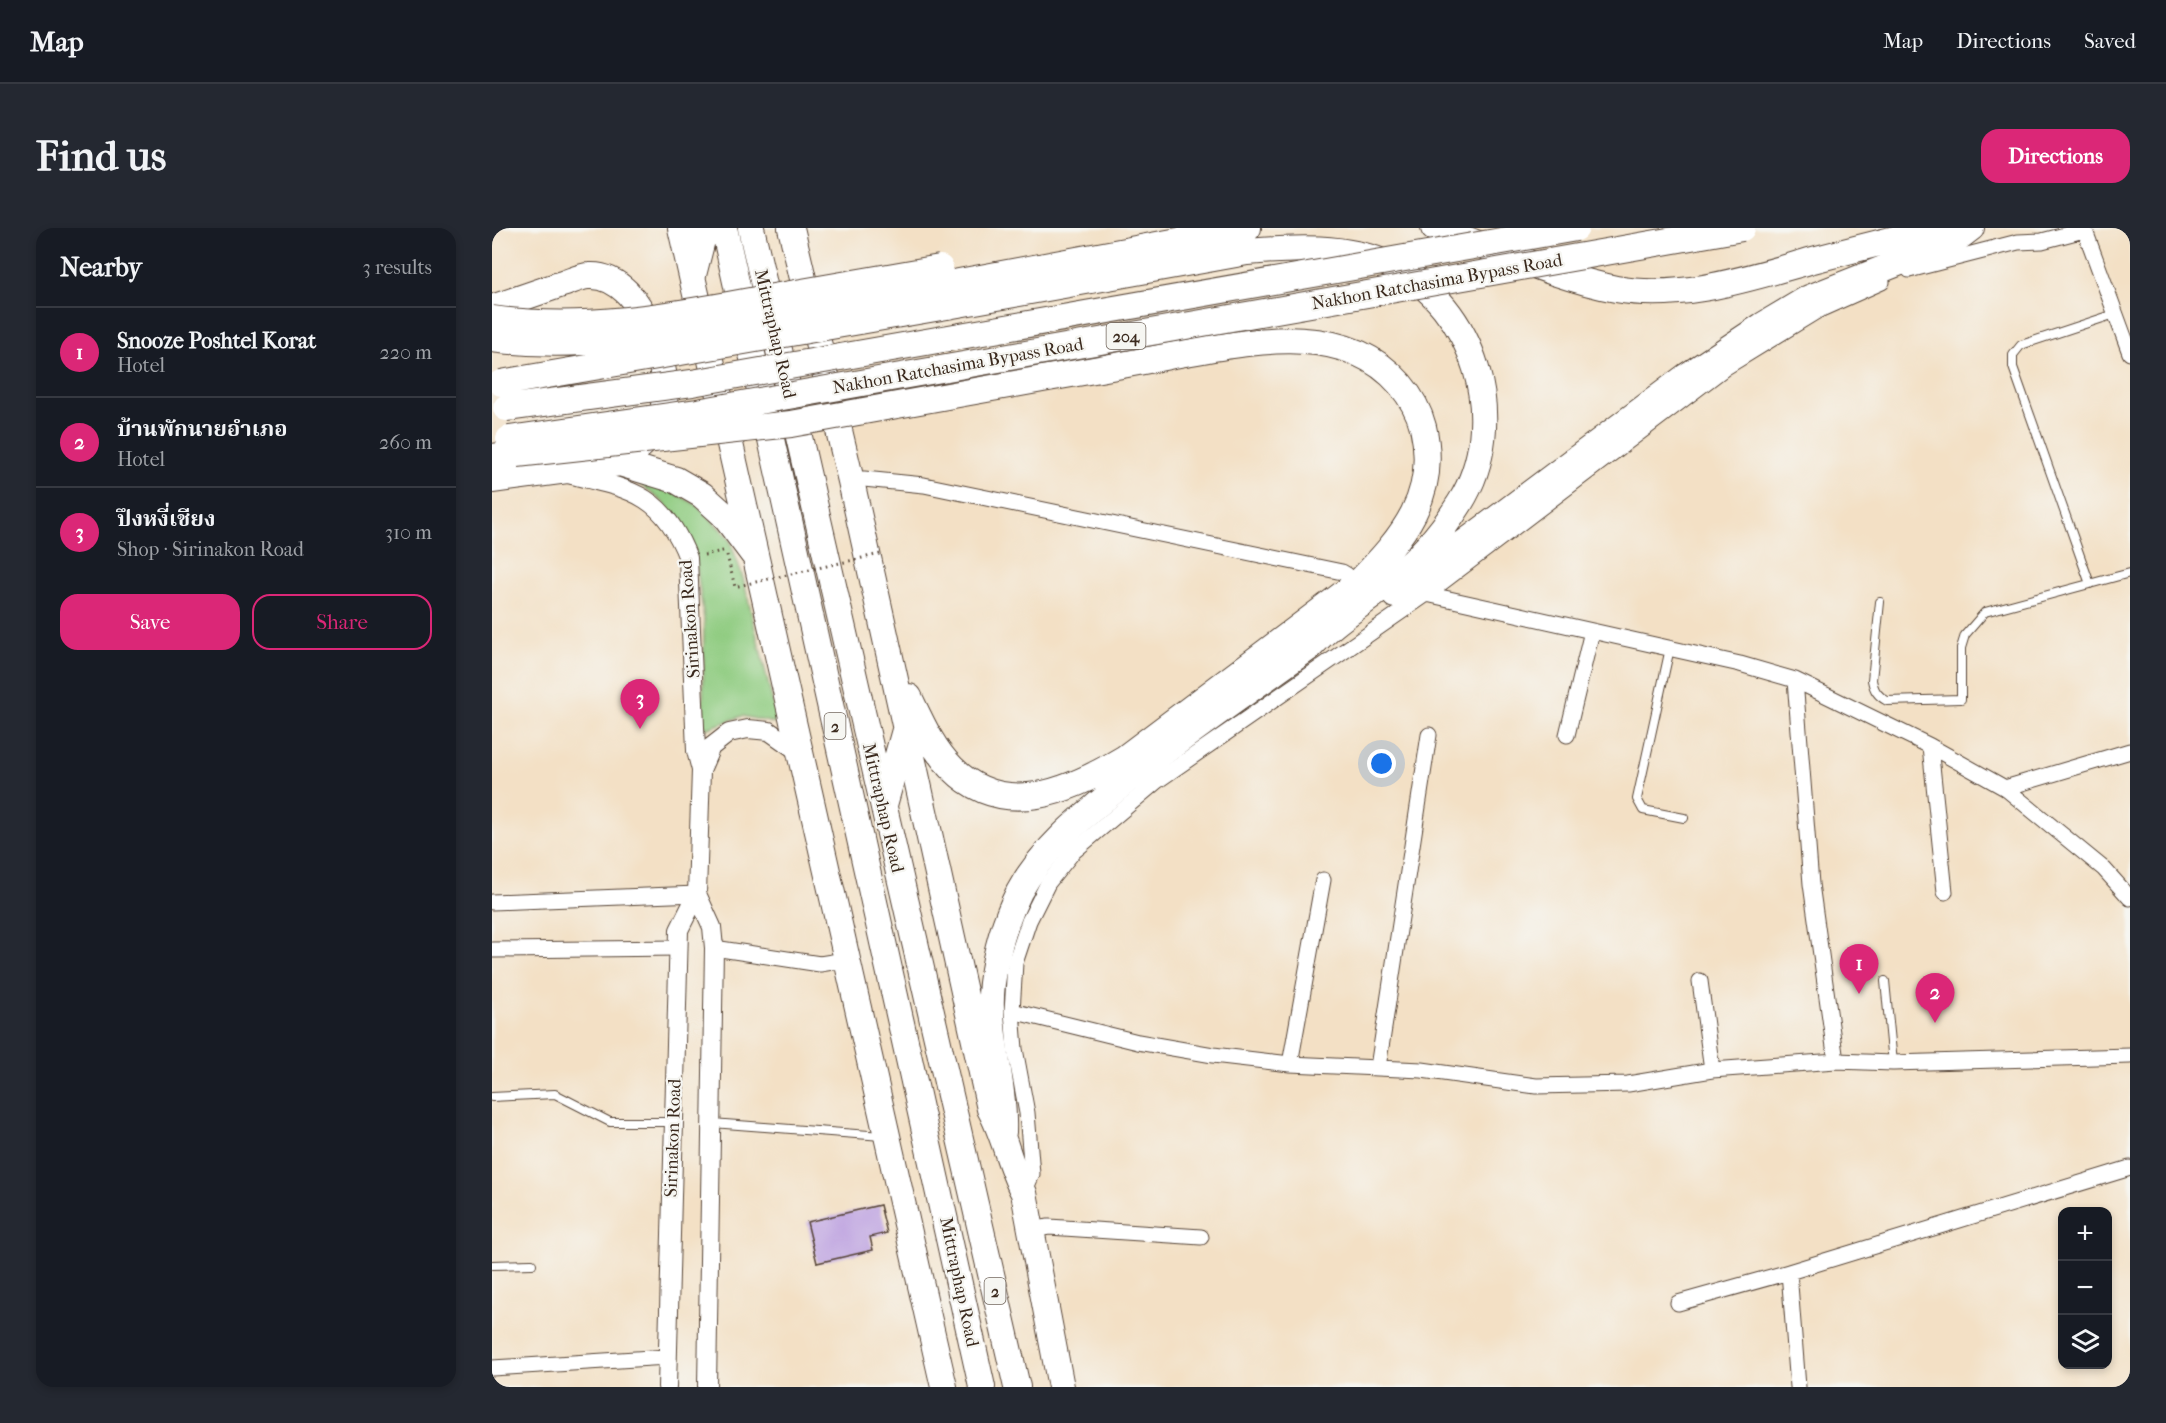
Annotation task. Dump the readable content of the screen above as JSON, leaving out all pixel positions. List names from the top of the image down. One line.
{"streets":{"highway":["Nakhon Ratchasima Bypass Road","Mittraphap Road","204","2"],"street":["Sirinakon Road"]},"page":{"header":"Map","nav":["Map","Directions","Saved"],"buttons":["Directions",["Save","Share"]],"title":"Find us","heading":["Nearby","3 results"],"list":[{"mark":"1","name":"Snooze Poshtel Korat","note":"Hotel","value":"220 m"},{"mark":"2","name":"บ้านพักนายอำเภอ","note":"Hotel","value":"260 m"},{"mark":"3","name":"ปึงหงี่เชียง","note":"Shop · Sirinakon Road","value":"310 m"}],"pins":["3","1","2"],"map_buttons":["+","−"]}}
